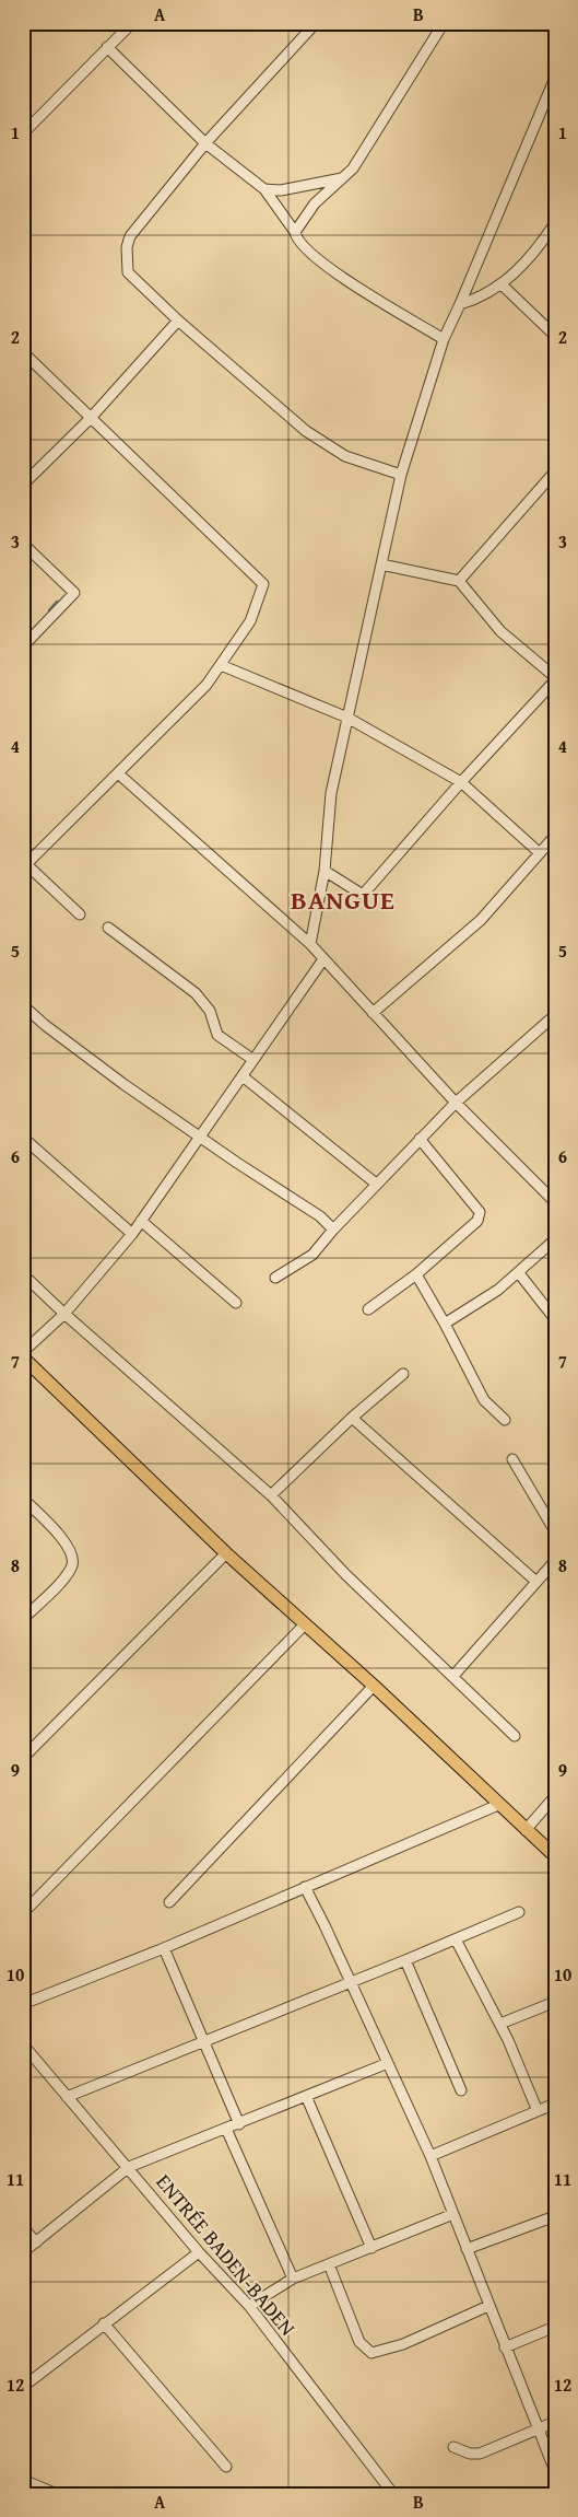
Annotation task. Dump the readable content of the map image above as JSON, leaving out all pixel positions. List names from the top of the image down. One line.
{"streets":{"street":["ENTRÉE BADEN-BADEN"]},"districts":["BANGUE"],"grid":{"columns":["A","B"],"rows":["1","2","3","4","5","6","7","8","9","10","11","12"]}}
